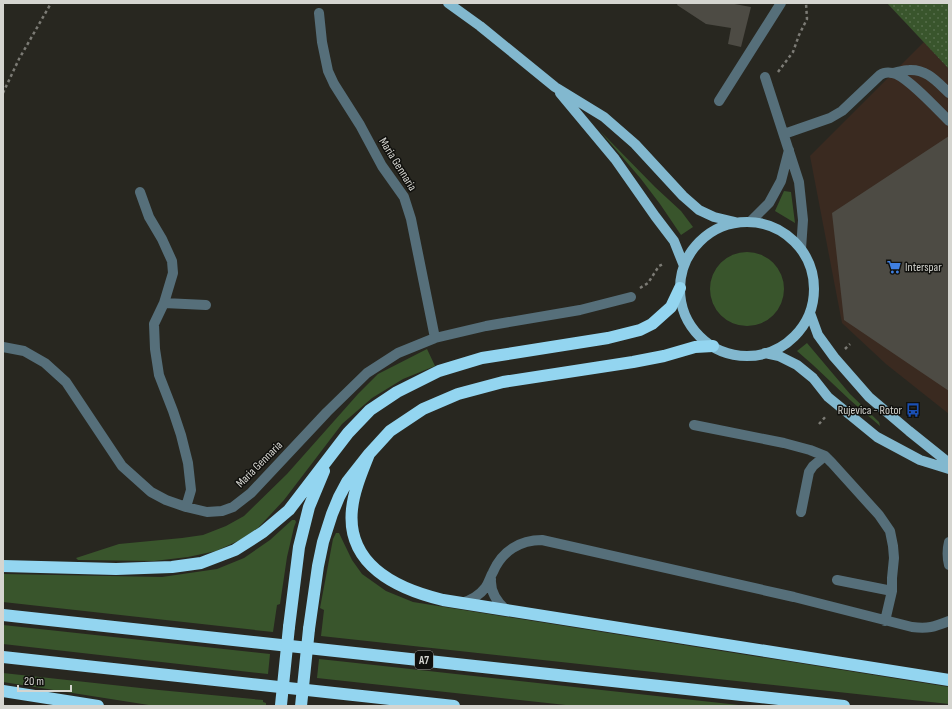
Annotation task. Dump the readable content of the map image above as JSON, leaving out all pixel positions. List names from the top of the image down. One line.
{"streets":{"highway":["A7"],"street":["Maria Gennaria"]},"places":{"supermarket":["Interspar"],"bus stop":["Rujevica - Rotor"]},"scale_bar":"20 m"}
